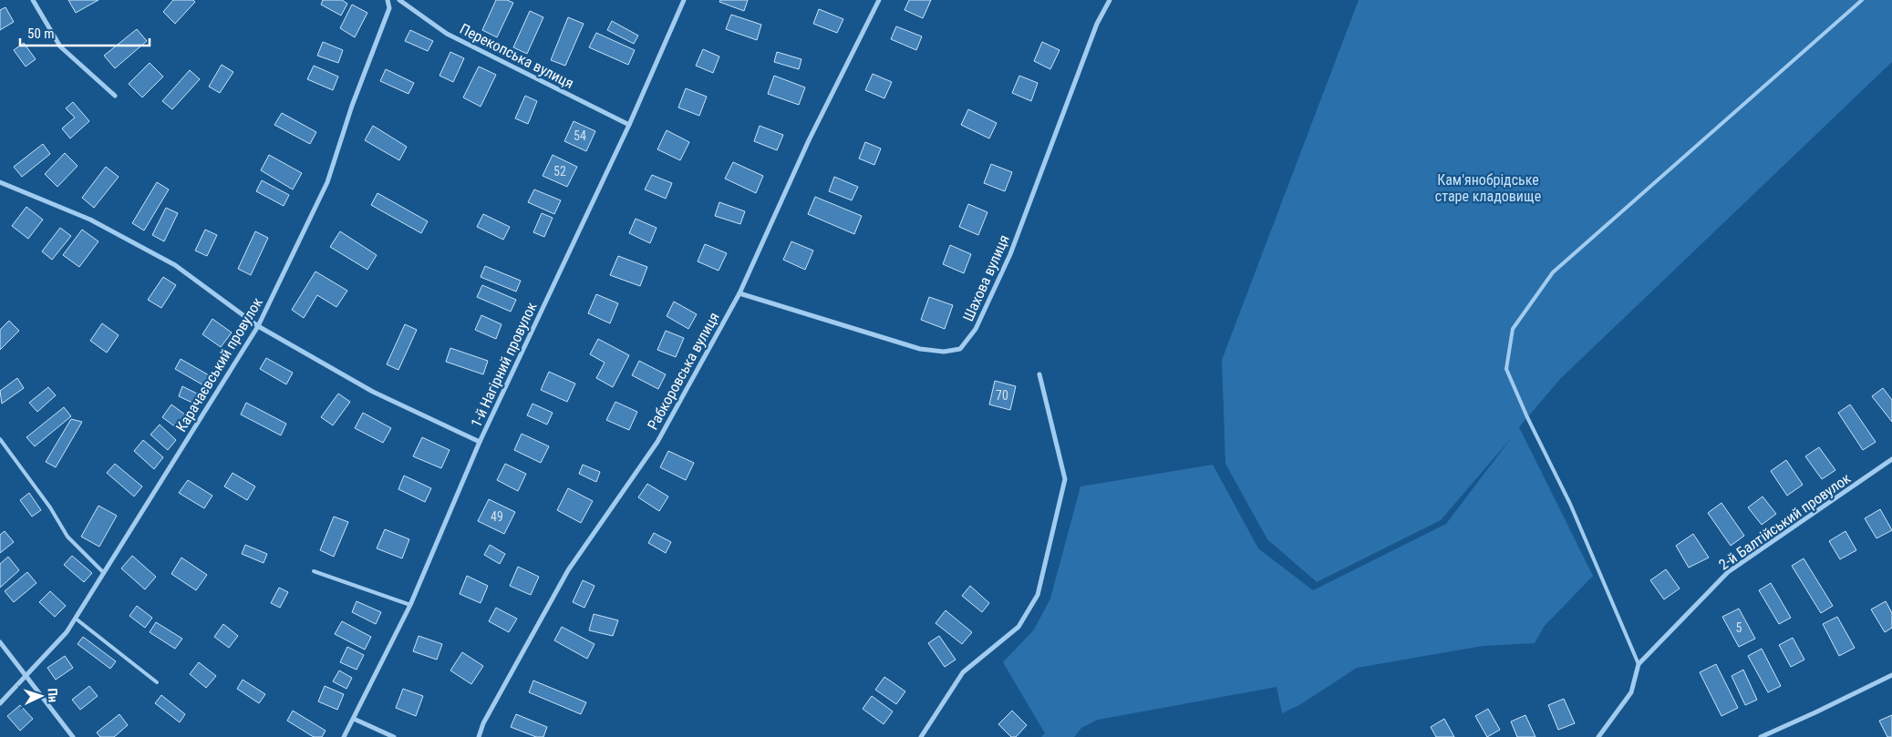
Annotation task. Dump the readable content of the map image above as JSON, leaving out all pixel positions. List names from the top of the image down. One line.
{"streets":{"street":["Перекопська вулиця","Шахова вулиця","Карачаєвський провулок","1-й Нагірний провулок","Рабкоровська вулиця","2-й Балтійський провулок"]},"crossings":[["Перекопська вулиця","1-й Нагірний провулок"],["Шахова вулиця","Рабкоровська вулиця"]],"parks":["Кам'янобрідське старе кладовище"],"house_numbers":["54","52","70","49","5"],"scale_bar":"50 m","north":"right"}
